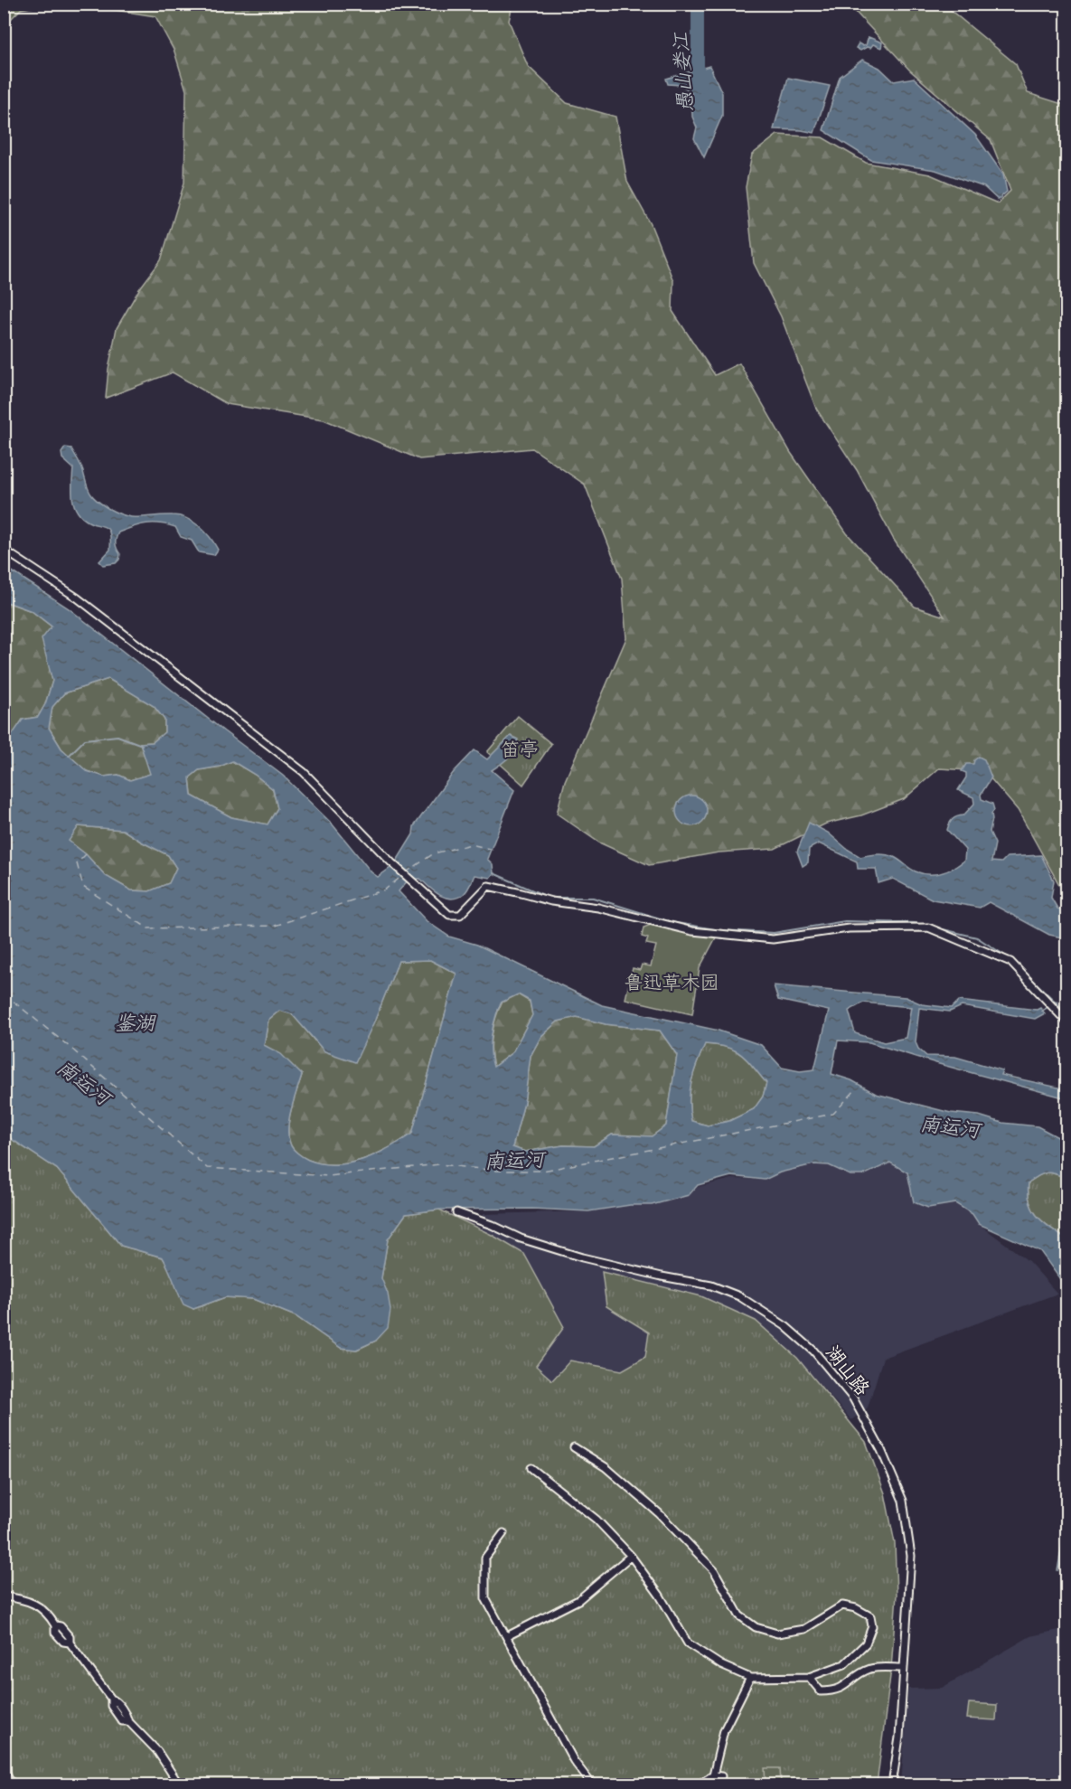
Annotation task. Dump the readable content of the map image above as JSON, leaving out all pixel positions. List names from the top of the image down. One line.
{"streets":{"street":["湖山路"]},"water":["愚山娄江","鉴湖","南运河"],"parks":["笛亭","鲁迅草木园"]}
